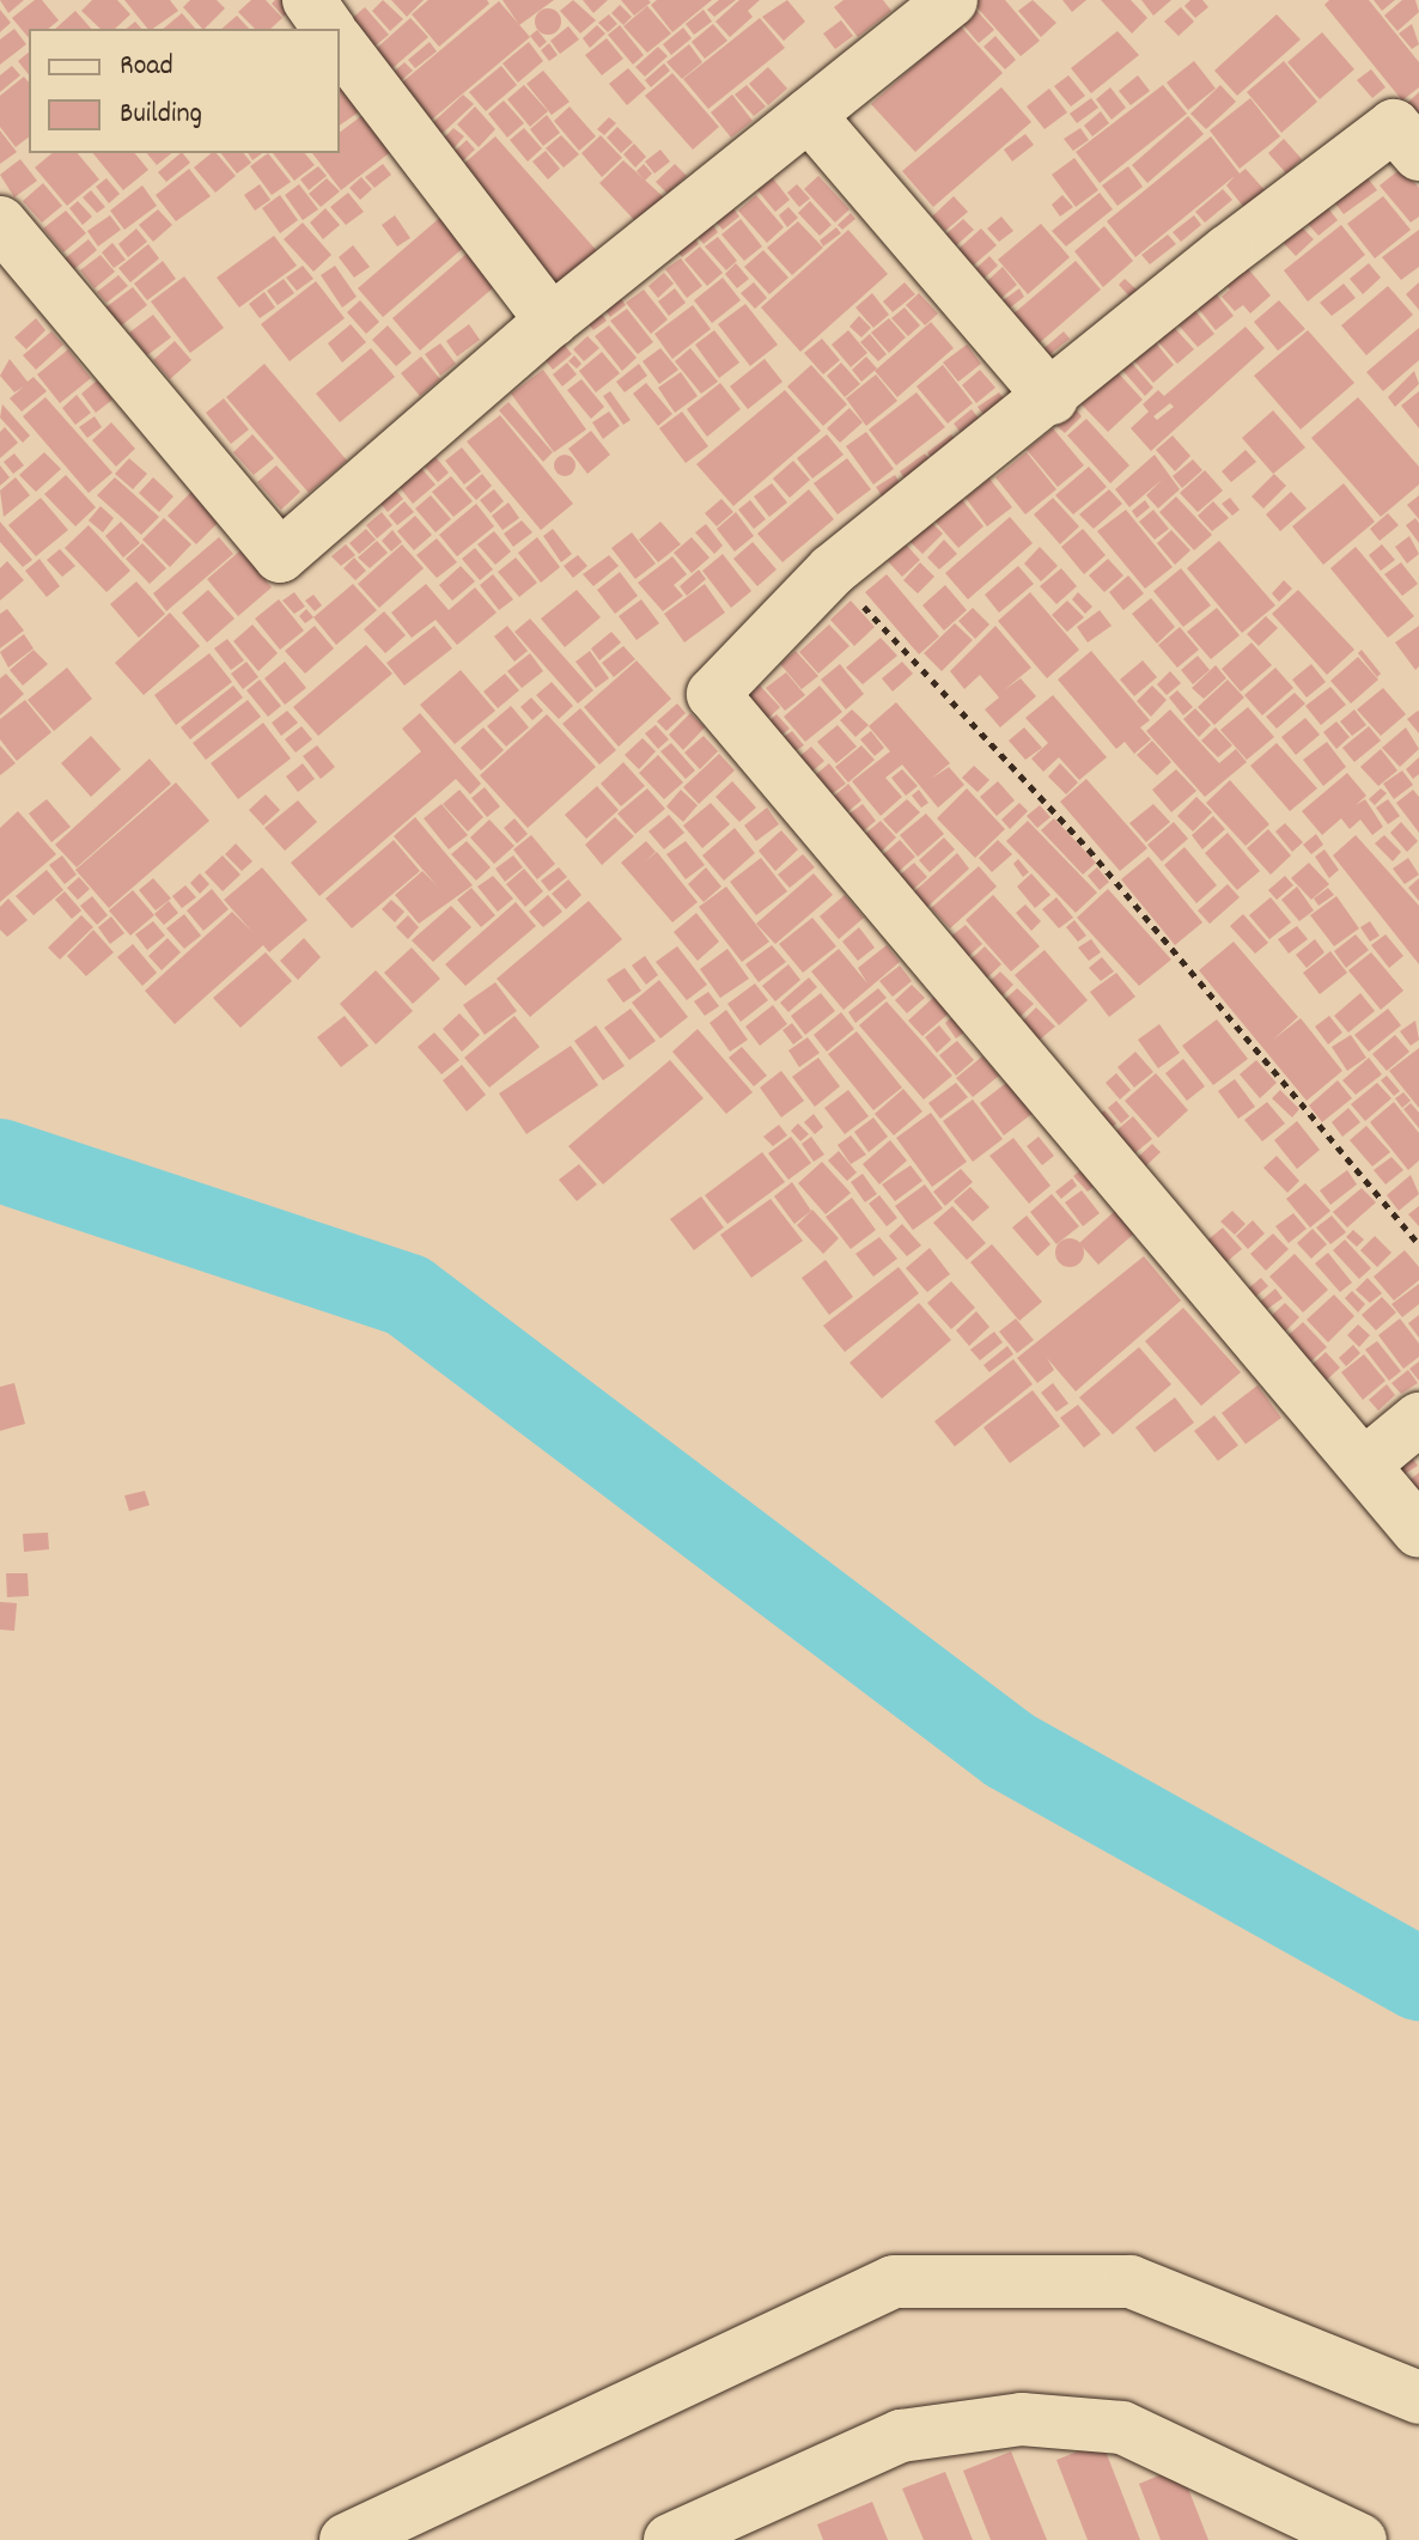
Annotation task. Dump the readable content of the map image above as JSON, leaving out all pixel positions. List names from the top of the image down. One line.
{"legend":["Road","Building"]}
